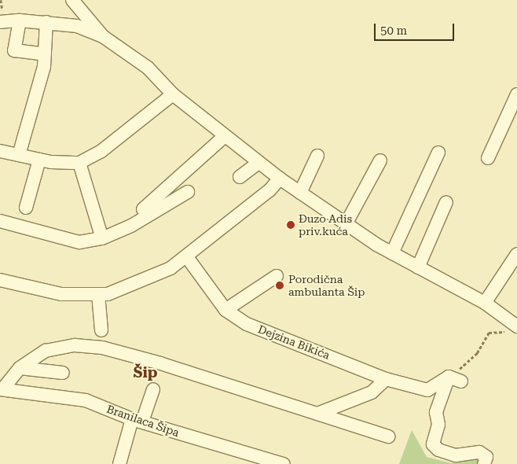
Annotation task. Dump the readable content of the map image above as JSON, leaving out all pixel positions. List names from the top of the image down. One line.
{"streets":{"street":["Dejzina Bikića","Branilaca Šipa"]},"districts":["Šip"],"places":["Đuzo Adis priv.kuća","Porodična ambulanta Šip"],"scale_bar":"50 m"}
